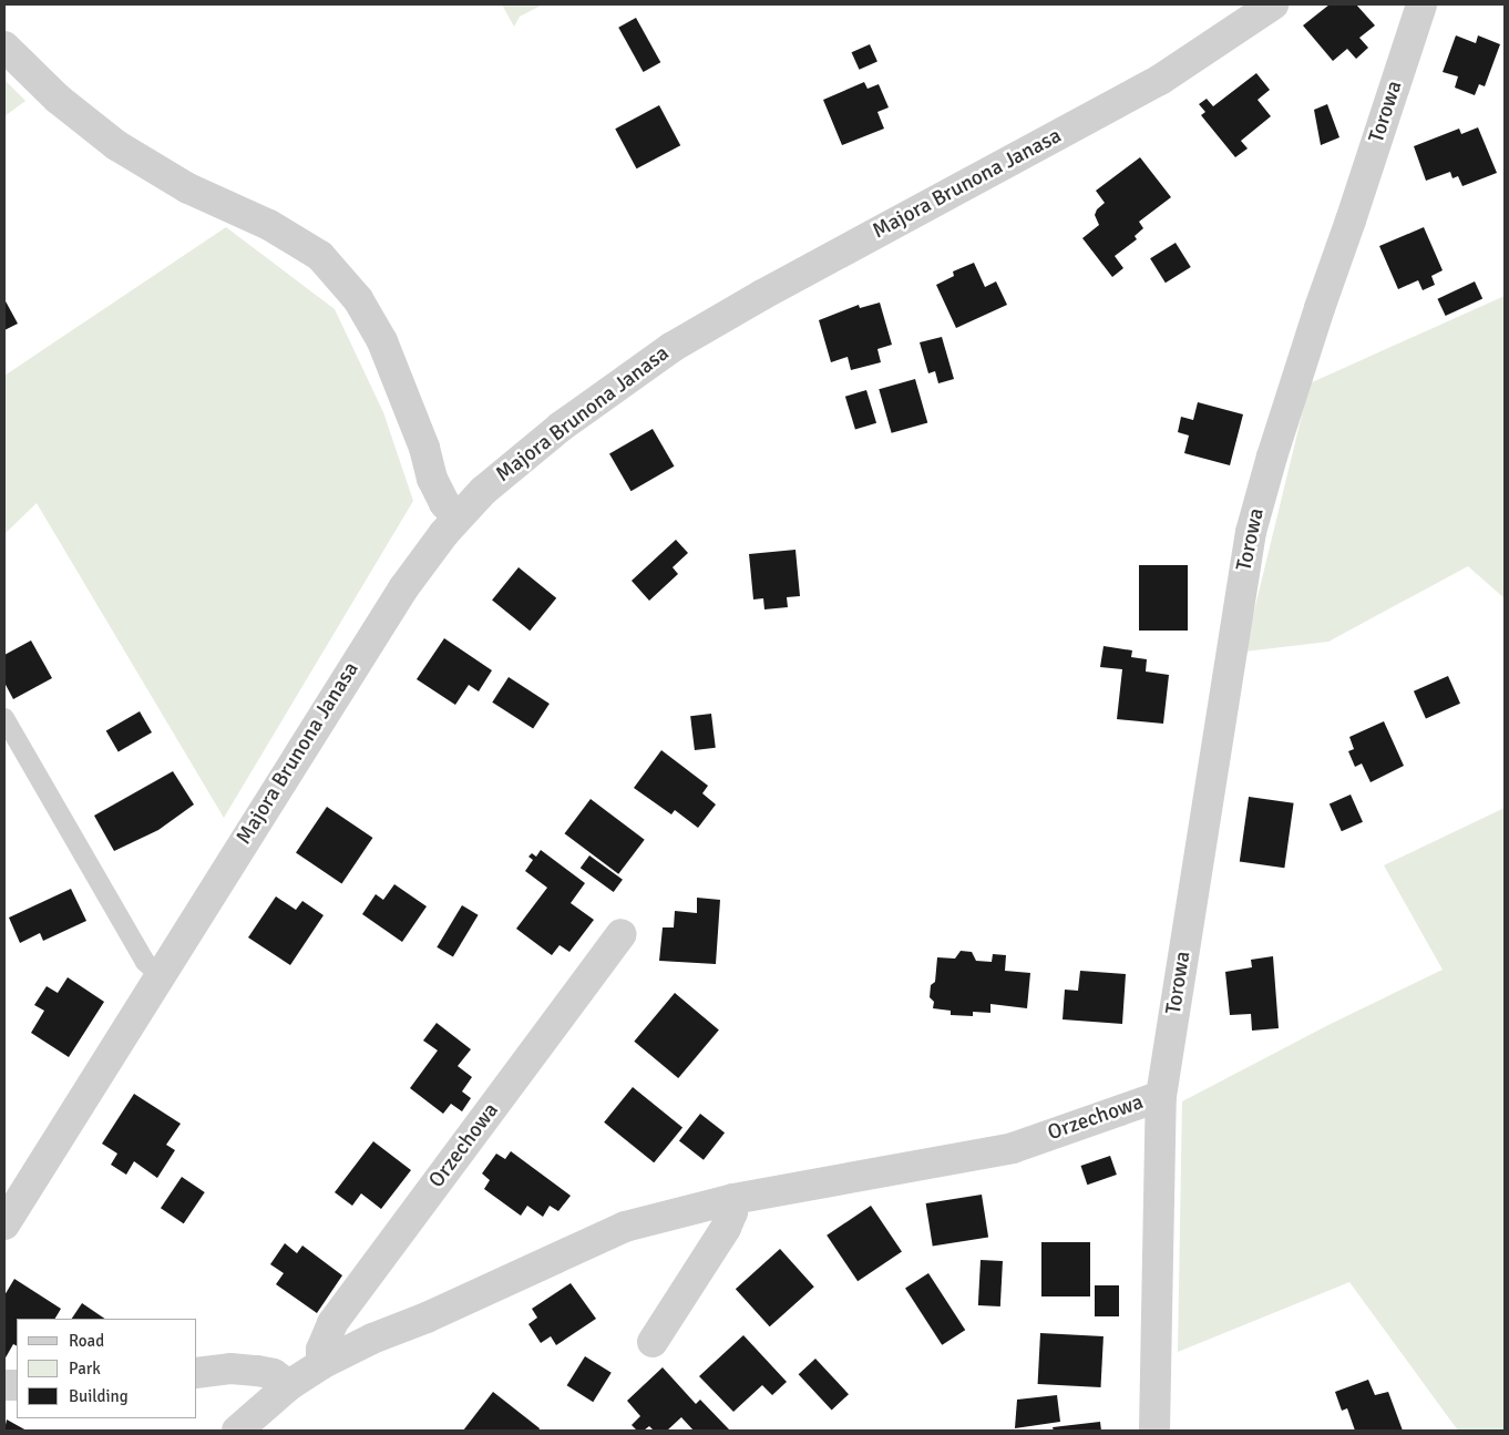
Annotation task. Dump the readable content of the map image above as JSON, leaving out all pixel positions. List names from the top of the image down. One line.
{"streets":{"street":["Torowa","Majora Brunona Janasa","Orzechowa"]},"crossings":[["Torowa","Orzechowa"]],"legend":["Road","Park","Building"]}
